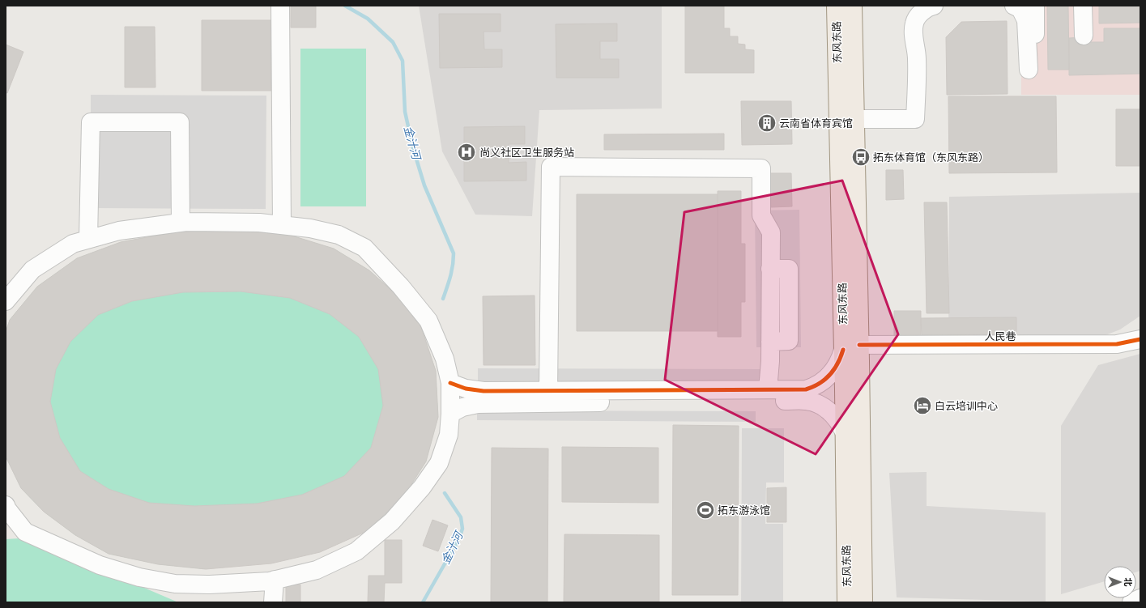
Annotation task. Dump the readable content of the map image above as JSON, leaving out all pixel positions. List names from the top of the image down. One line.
{"streets":{"main road":["东风东路"],"street":["人民巷"]},"crossings":[["东风东路","人民巷"]],"water":["金汁河"],"places":{"building":["云南省体育宾馆"],"hospital":["尚义社区卫生服务站"],"bus stop":["拓东体育馆（东风东路）"],"hotel":["白云培训中心"],"sports":["拓东游泳馆"]},"north":"right"}
